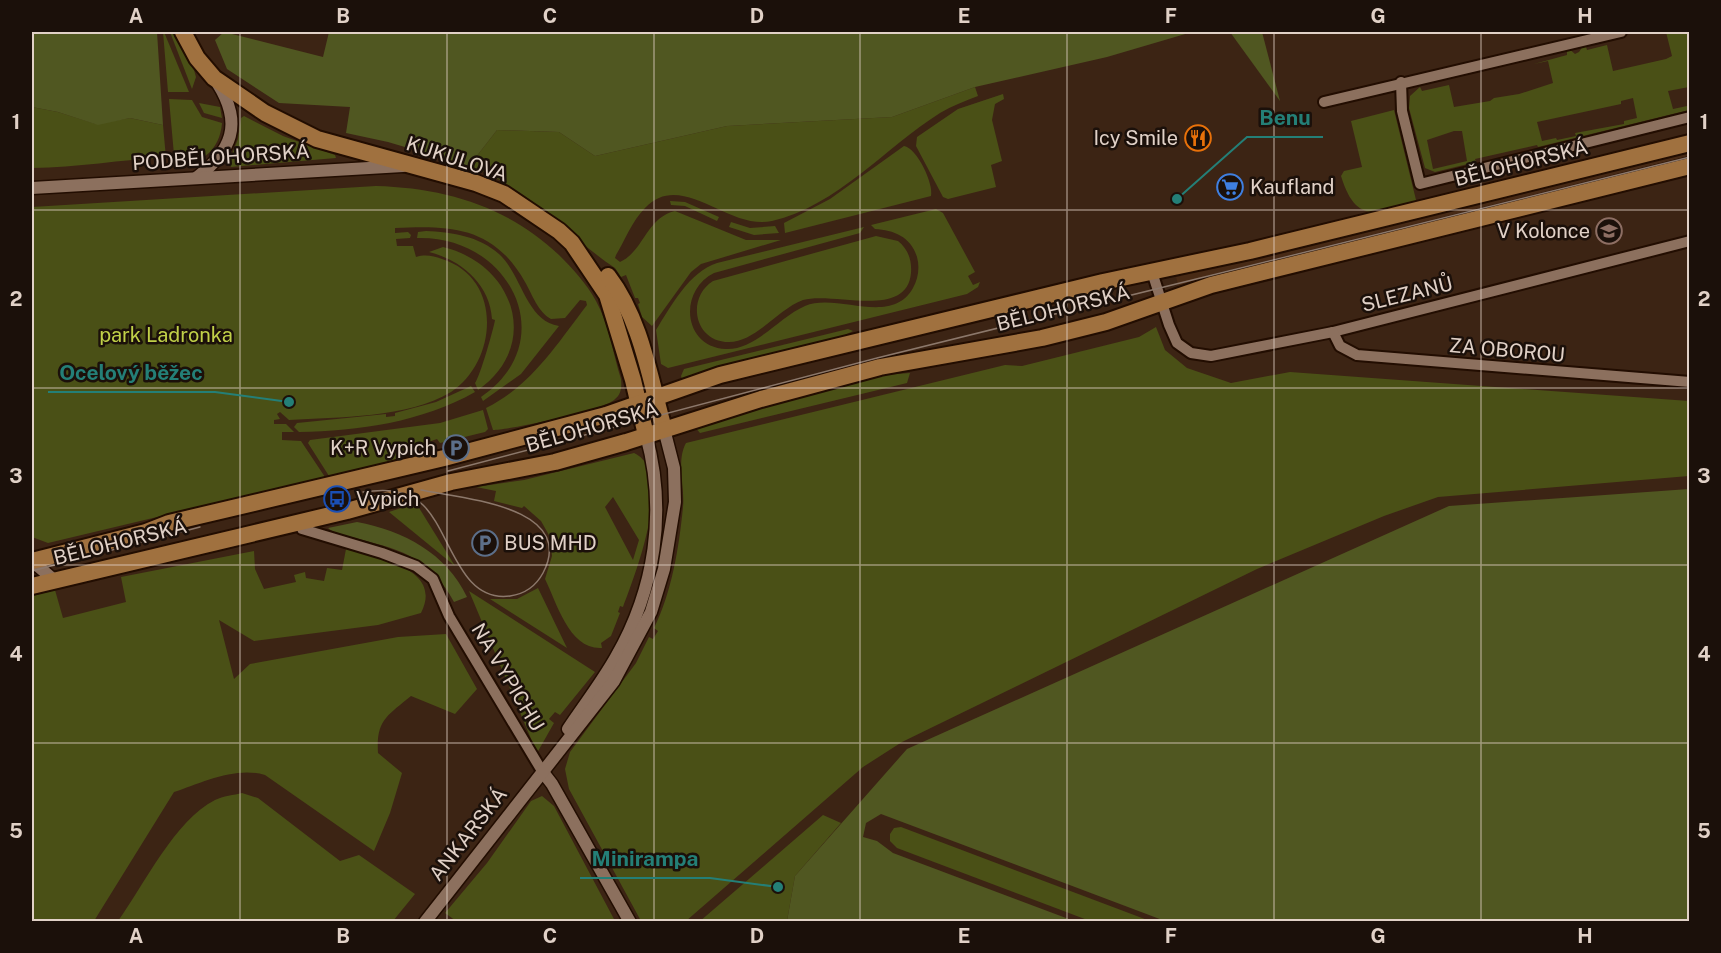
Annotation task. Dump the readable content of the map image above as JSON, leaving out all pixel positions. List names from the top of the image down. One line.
{"streets":{"main road":["KUKULOVA","BĚLOHORSKÁ"],"street":["PODBĚLOHORSKÁ","SLEZANŮ","ZA OBOROU","NA VYPICHU","ANKARSKÁ"]},"crossings":[["PODBĚLOHORSKÁ","KUKULOVA"],["KUKULOVA","BĚLOHORSKÁ"],["BĚLOHORSKÁ","SLEZANŮ"],["BĚLOHORSKÁ","NA VYPICHU"],["BĚLOHORSKÁ","ANKARSKÁ"],["SLEZANŮ","ZA OBOROU"],["NA VYPICHU","ANKARSKÁ"]],"parks":["park Ladronka"],"places":{"restaurant":["Icy Smile"],"supermarket":["Kaufland"],"other":["Benu","Ocelový běžec","Minirampa"],"school or university":["V Kolonce"],"parking":["K+R Vypich","BUS MHD"],"bus stop":["Vypich"]},"grid":{"columns":["A","B","C","D","E","F","G","H"],"rows":["1","2","3","4","5"]}}
